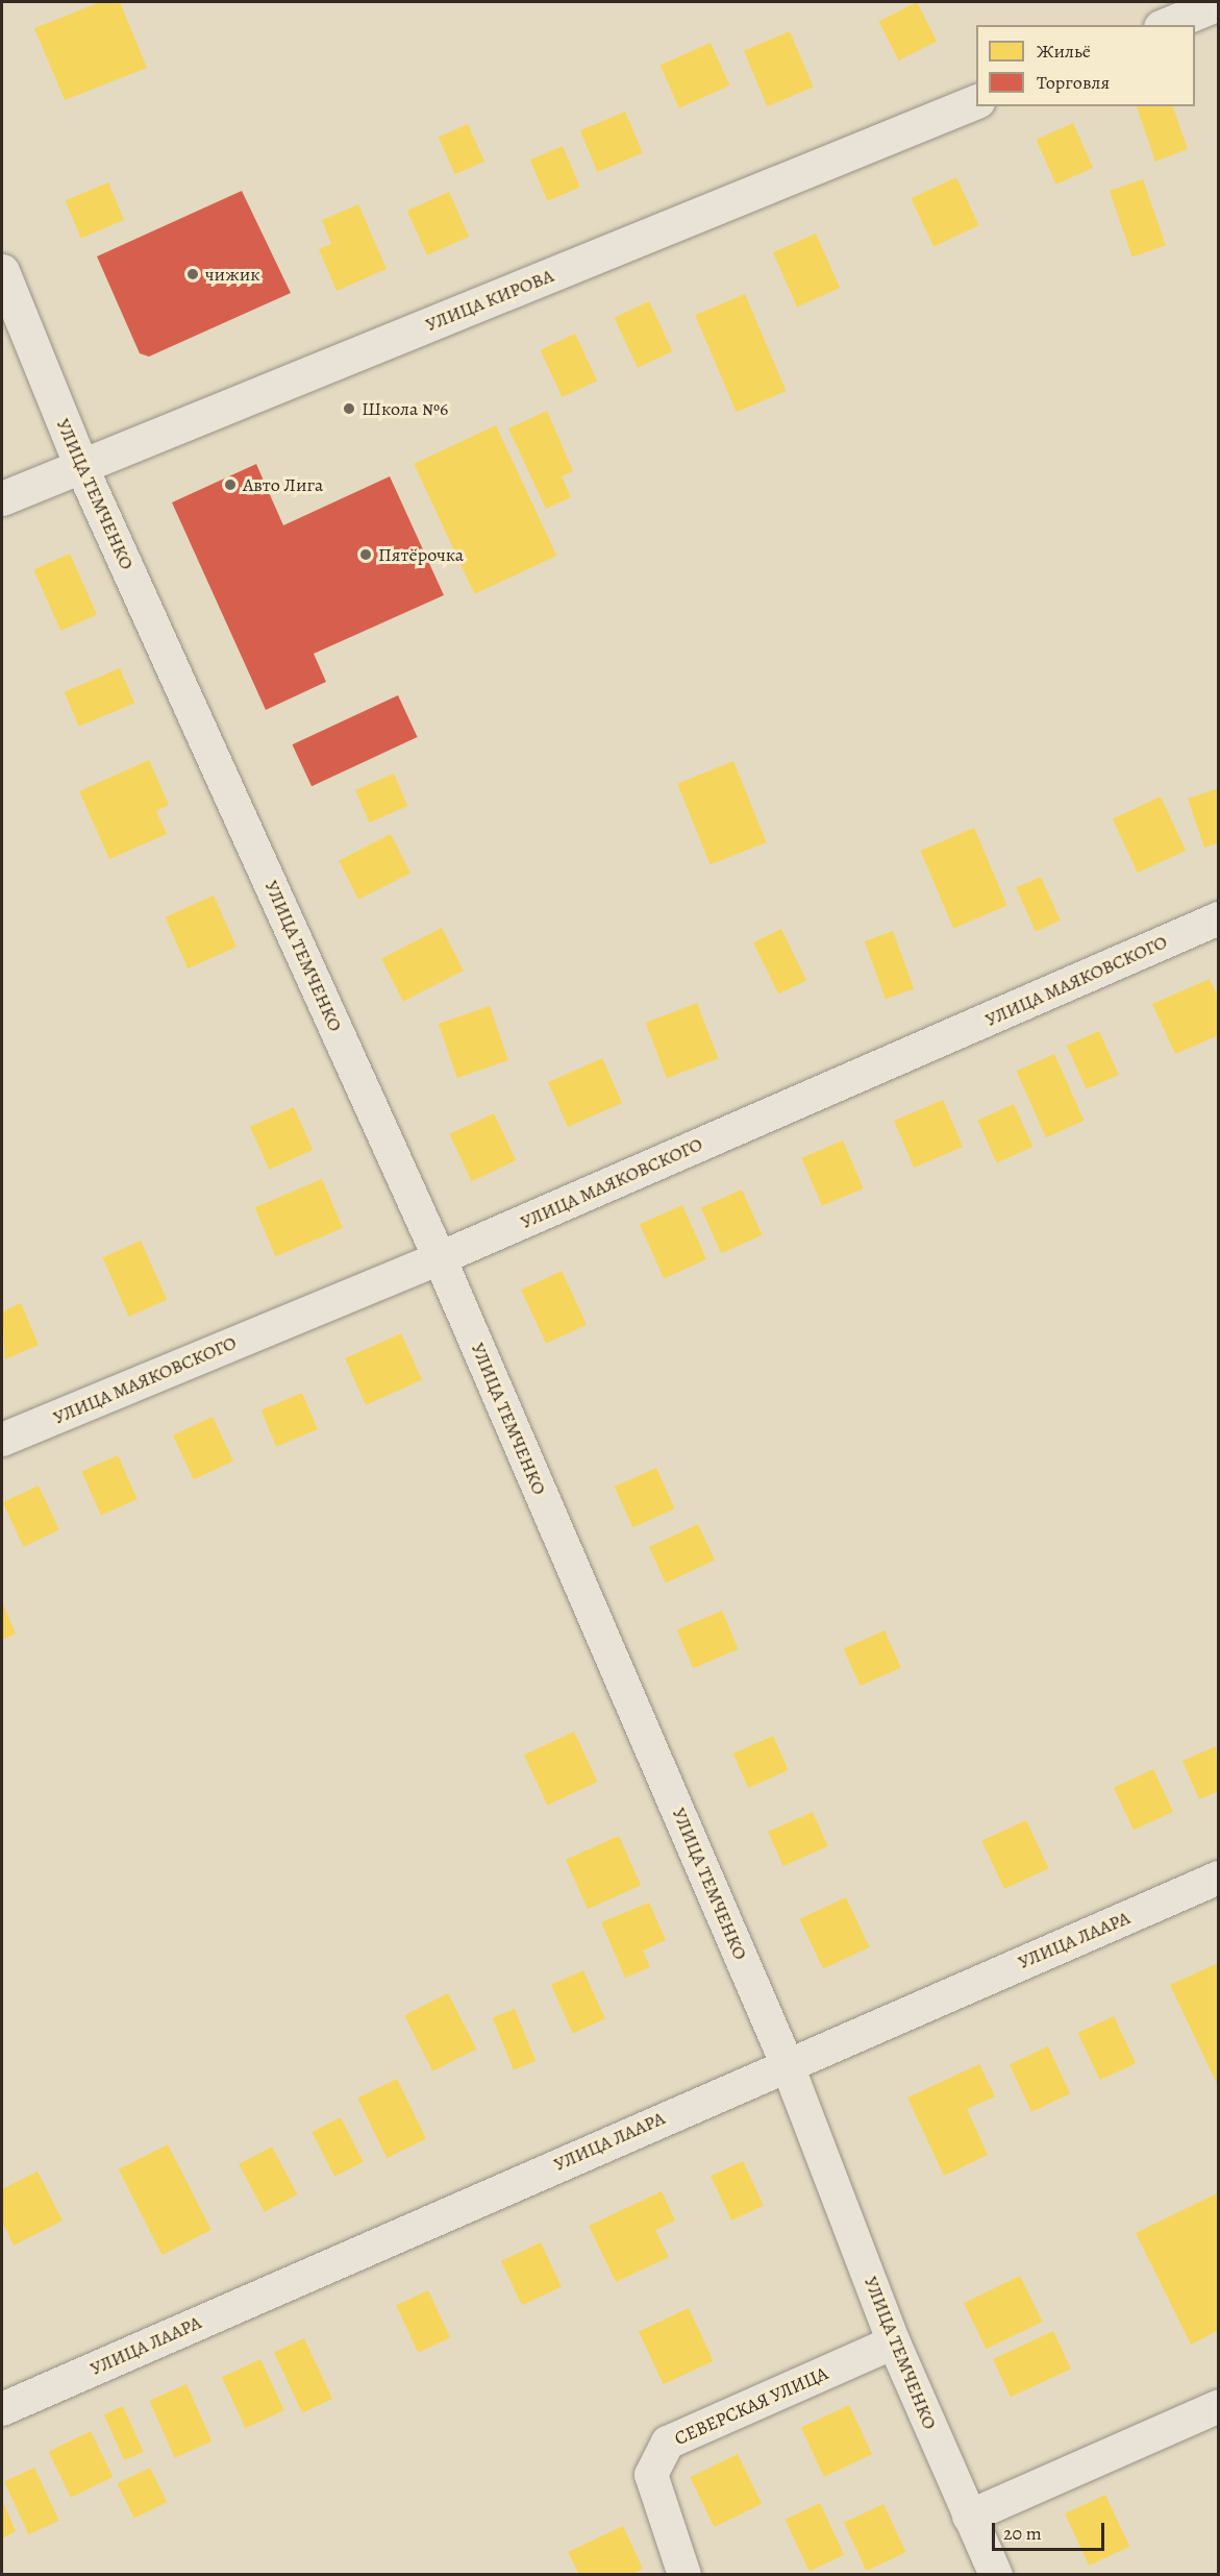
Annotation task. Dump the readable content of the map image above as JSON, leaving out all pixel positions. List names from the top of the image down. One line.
{"streets":{"main road":["УЛИЦА КИРОВА","УЛИЦА ТЕМЧЕНКО"],"street":["УЛИЦА МАЯКОВСКОГО","УЛИЦА ЛААРА","СЕВЕРСКАЯ УЛИЦА"]},"crossings":[["УЛИЦА КИРОВА","УЛИЦА ТЕМЧЕНКО"],["УЛИЦА ТЕМЧЕНКО","УЛИЦА МАЯКОВСКОГО"],["УЛИЦА ТЕМЧЕНКО","УЛИЦА ЛААРА"],["УЛИЦА ТЕМЧЕНКО","СЕВЕРСКАЯ УЛИЦА"]],"places":["чижик","Школа №6","Авто Лига","Пятёрочка"],"legend":["Жильё","Торговля"],"scale_bar":"20 m"}
